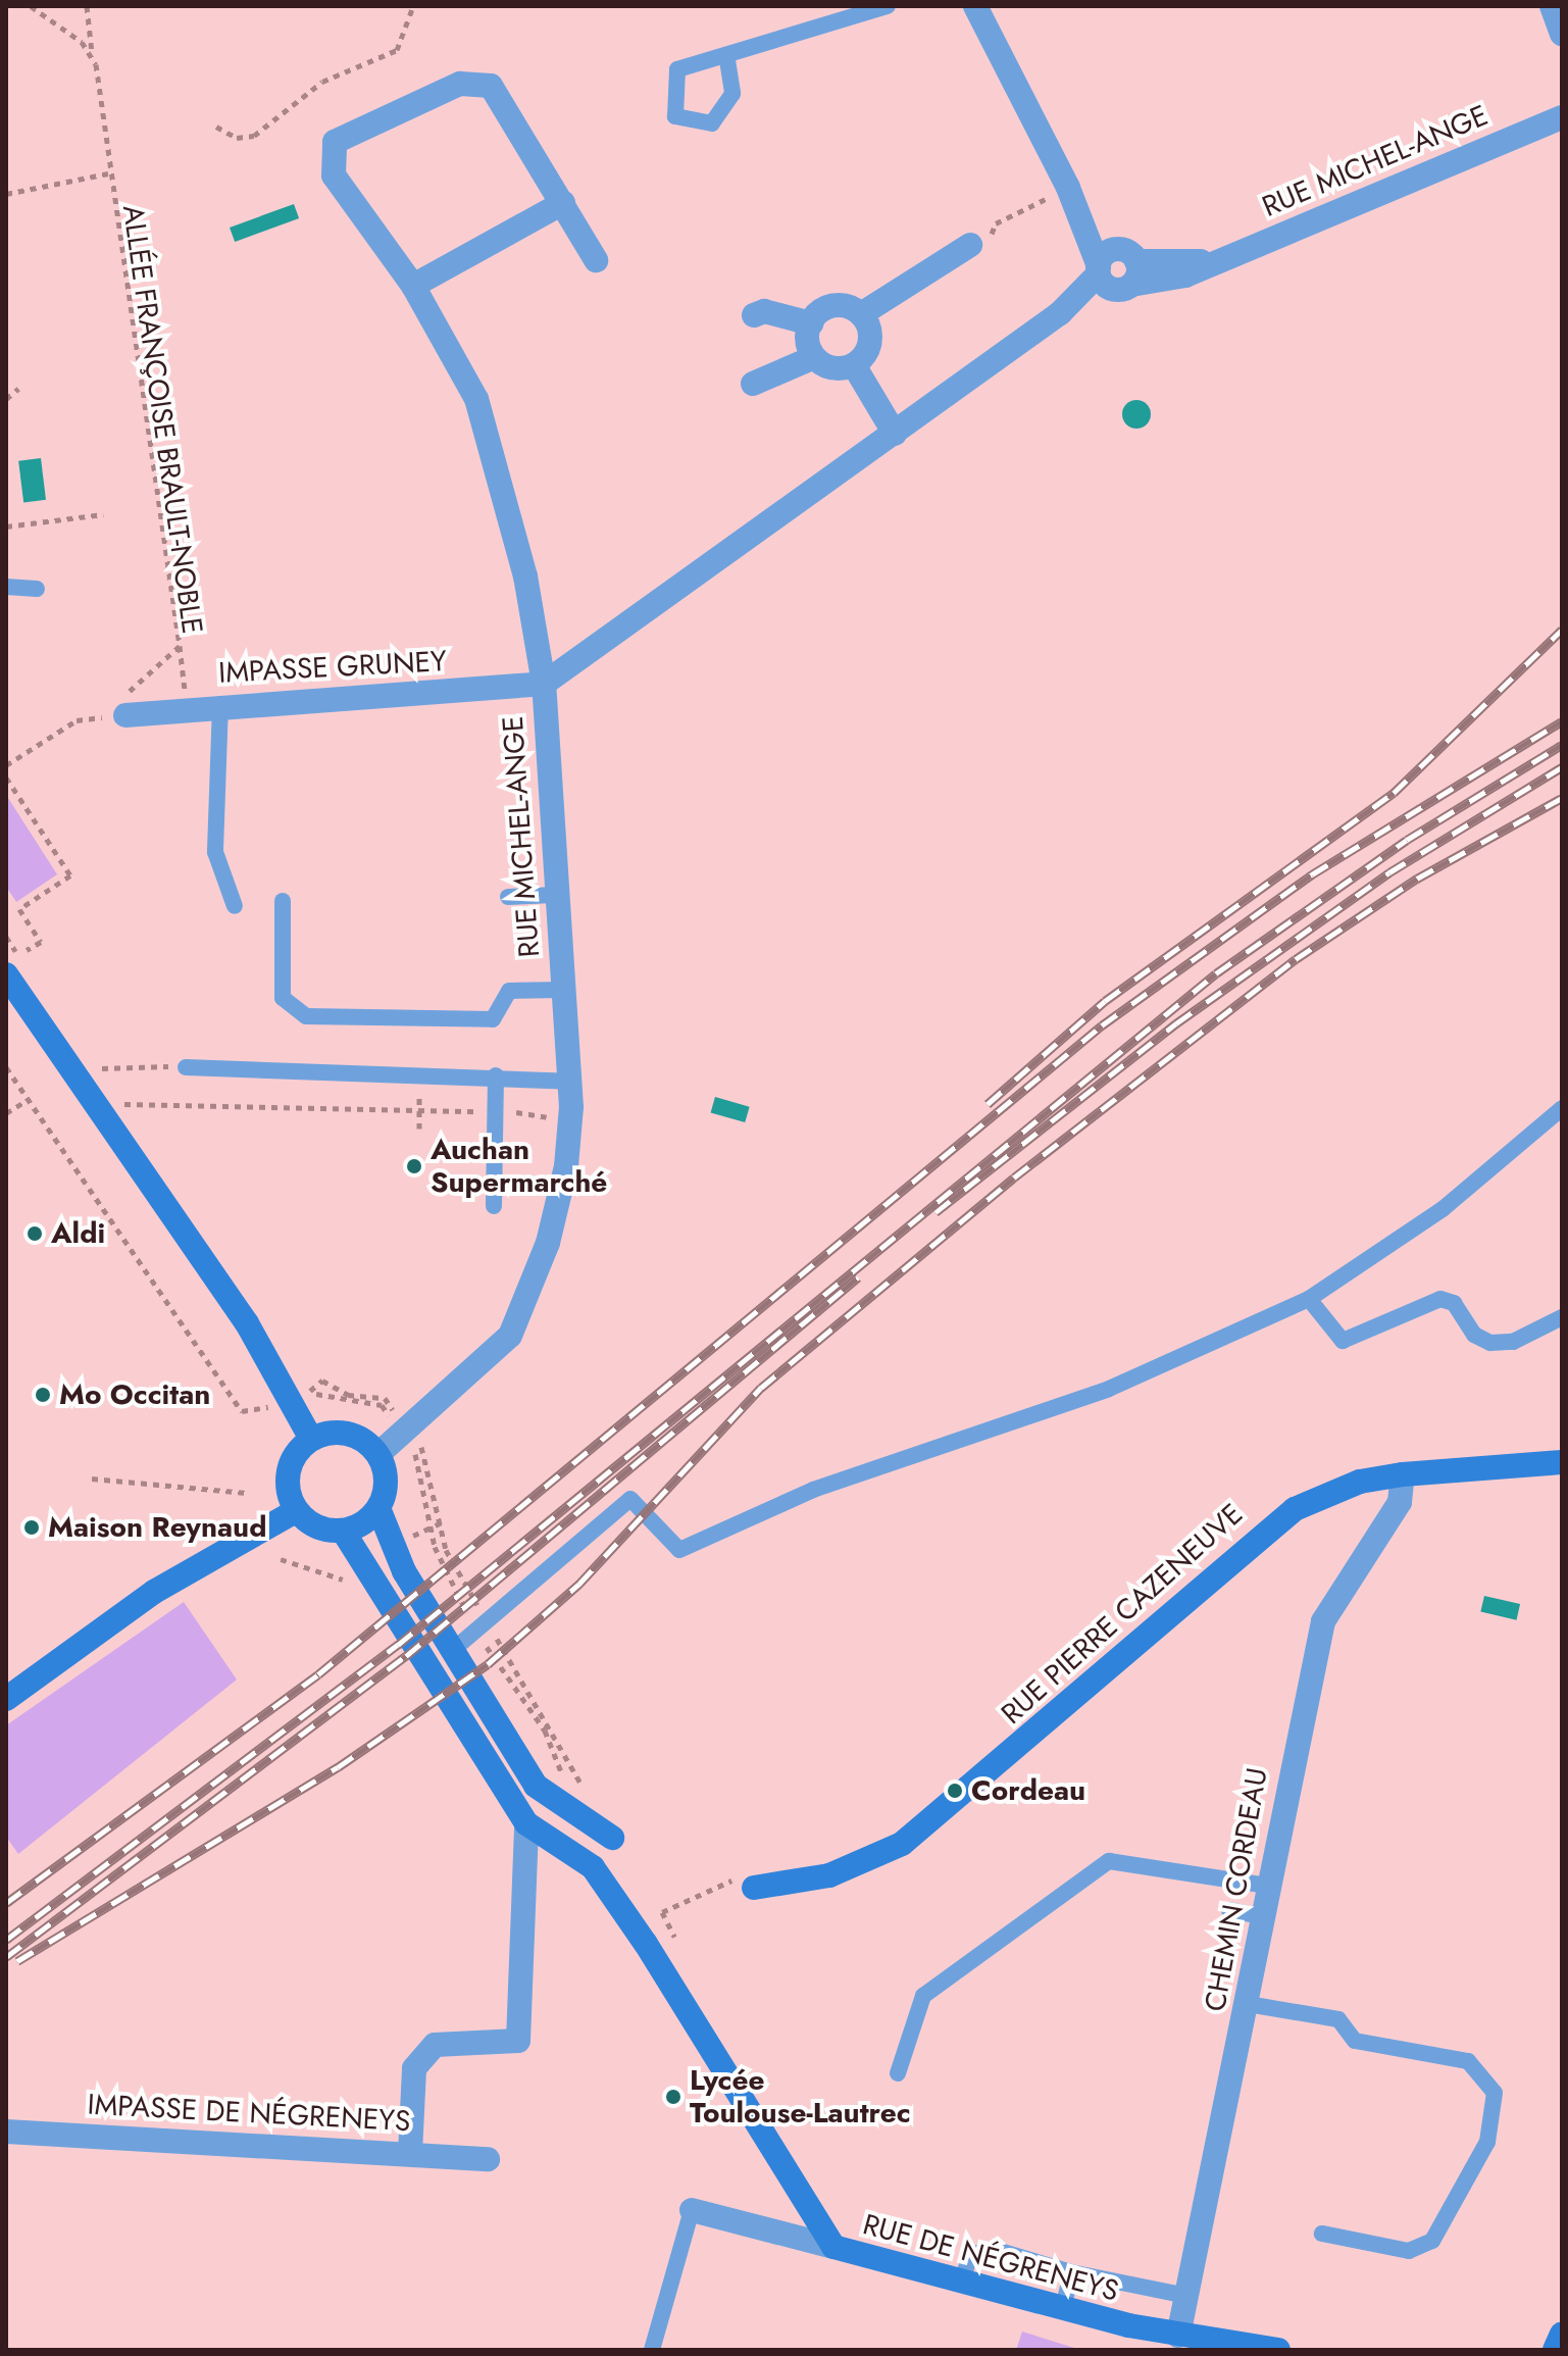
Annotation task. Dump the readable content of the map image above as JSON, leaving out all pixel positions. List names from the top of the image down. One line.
{"streets":{"street":["RUE MICHEL-ANGE","IMPASSE GRUNEY","RUE PIERRE CAZENEUVE","CHEMIN CORDEAU","IMPASSE DE NÉGRENEYS","RUE DE NÉGRENEYS"],"path":["ALLÉE FRANÇOISE BRAULT-NOBLE"]},"crossings":[["RUE MICHEL-ANGE","IMPASSE GRUNEY"],["ALLÉE FRANÇOISE BRAULT-NOBLE","IMPASSE GRUNEY"],["RUE PIERRE CAZENEUVE","CHEMIN CORDEAU"],["CHEMIN CORDEAU","RUE DE NÉGRENEYS"]],"places":["Auchan Supermarché","Aldi","Mo Occitan","Maison Reynaud","Cordeau","Lycée Toulouse-Lautrec"]}
